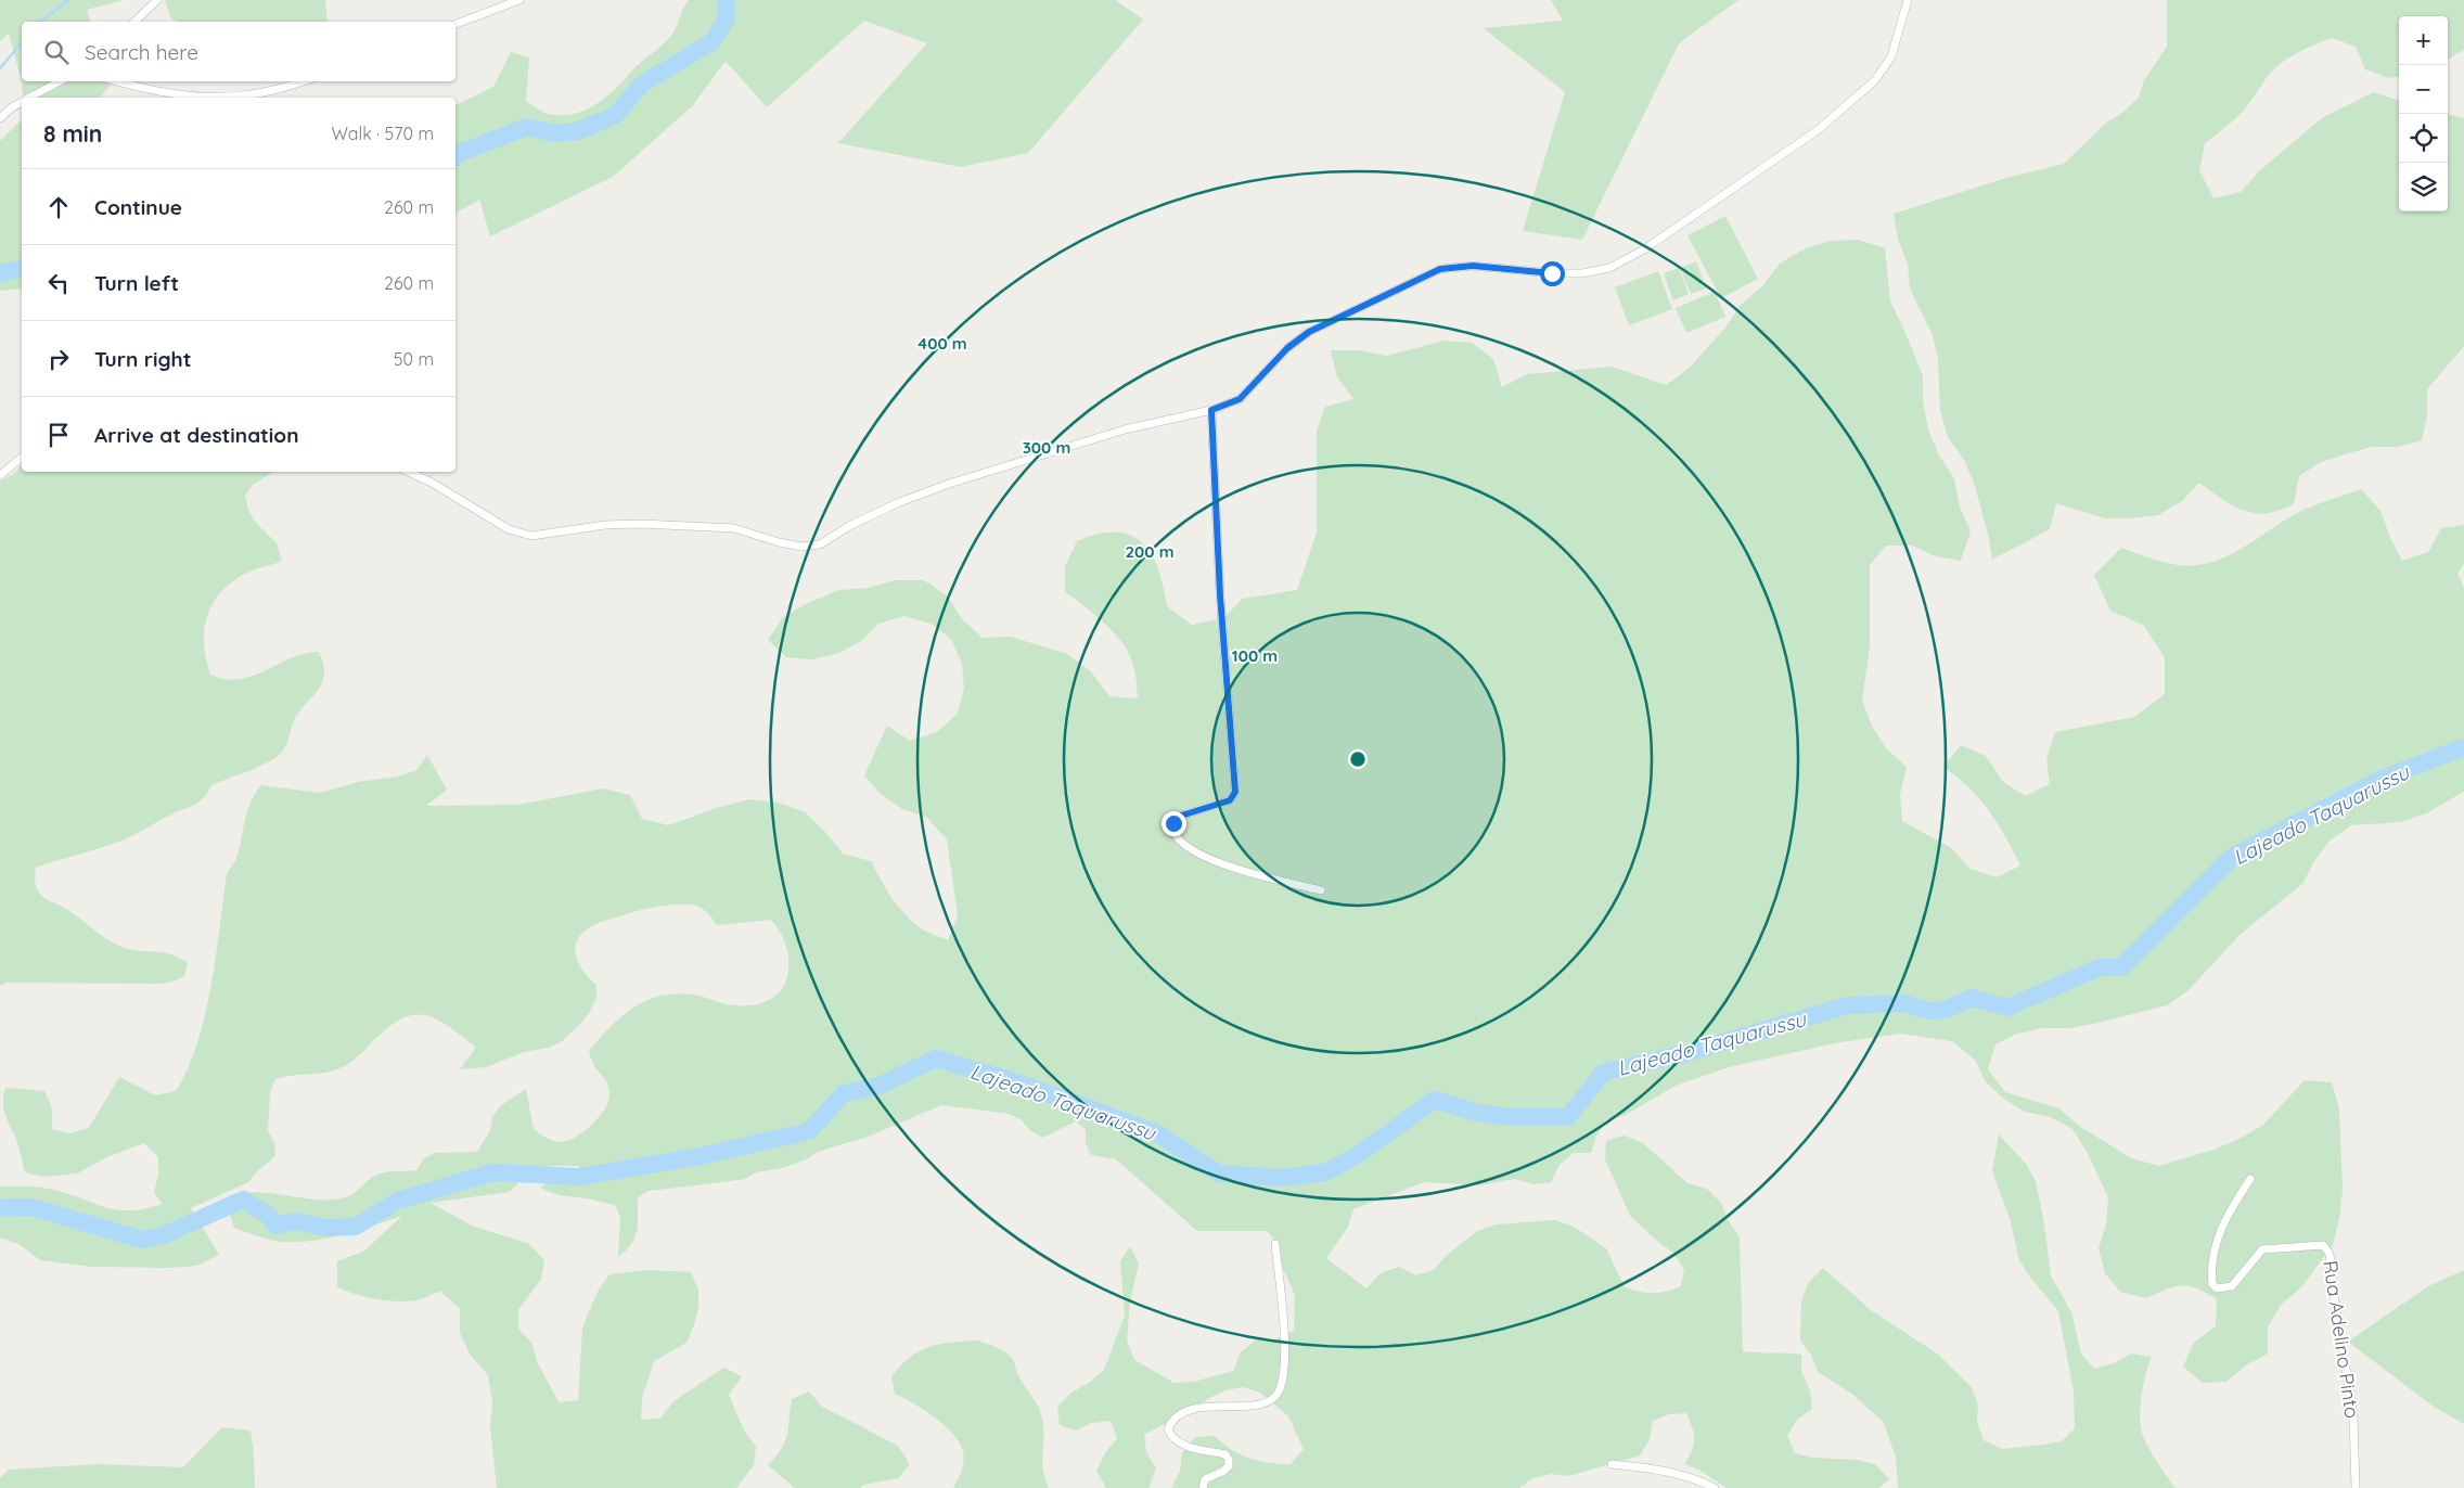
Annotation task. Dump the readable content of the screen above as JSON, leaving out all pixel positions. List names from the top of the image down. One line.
{"streets":{"street":["Rua Adelino Pinto"]},"water":["Lajeado Taquarussu"],"page":{"map_buttons":["+","−"],"search":"Search here","heading":["8 min","Walk · 570 m"],"list":[["Continue","260 m"],["Turn left","260 m"],["Turn right","50 m"],"Arrive at destination"]},"rings":["400 m","300 m","200 m","100 m"]}
